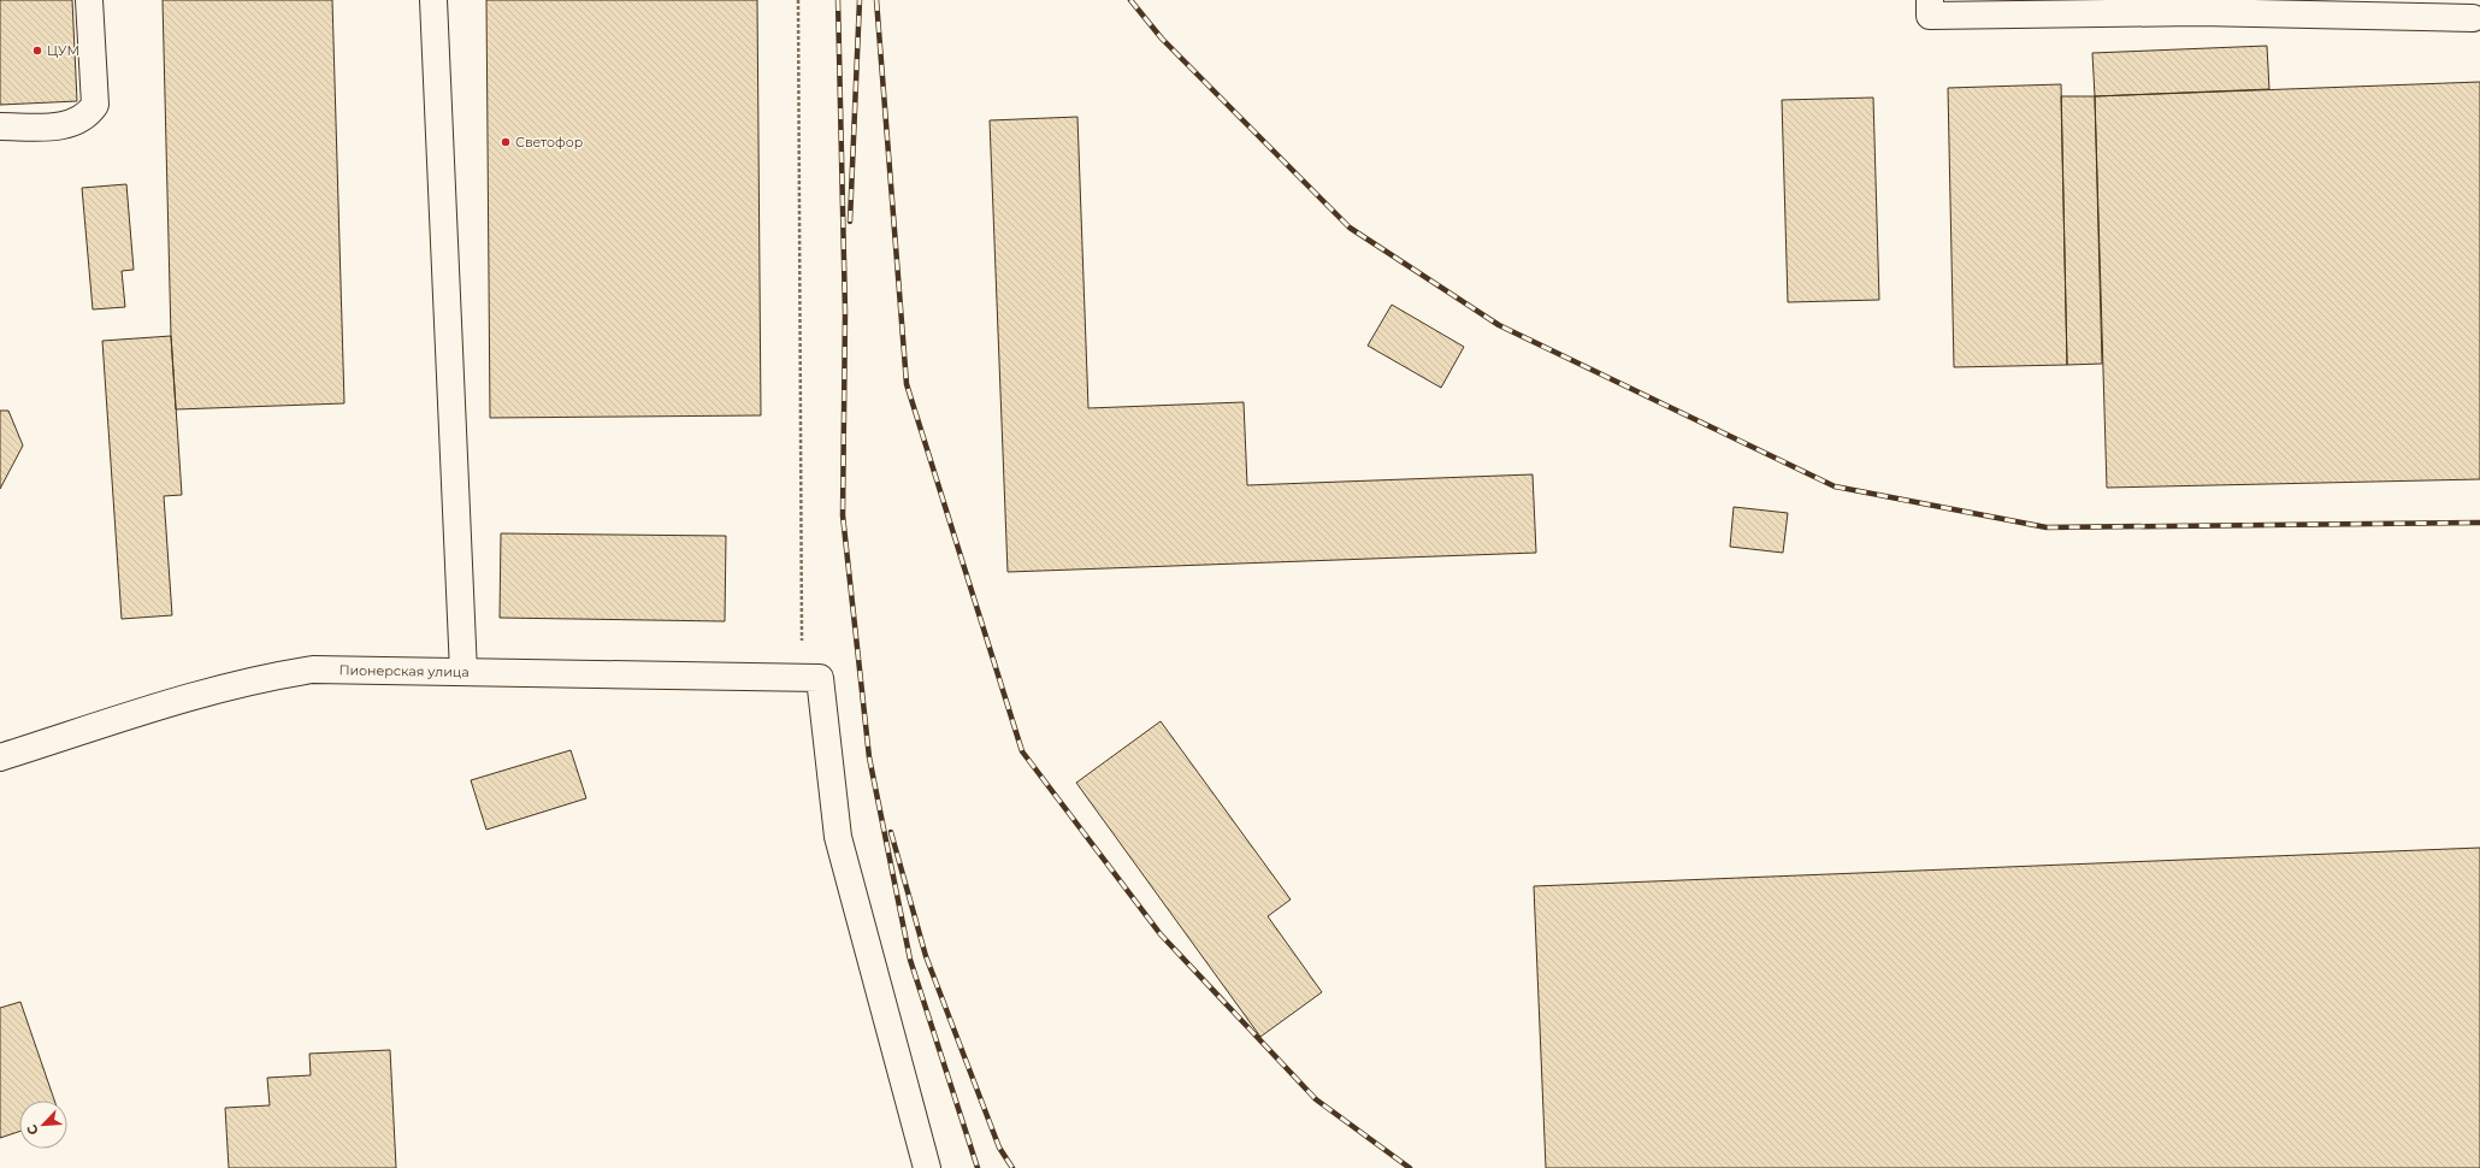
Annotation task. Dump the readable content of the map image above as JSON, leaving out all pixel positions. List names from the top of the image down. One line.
{"streets":{"street":["Пионерская улица"]},"places":["ЦУМ","Светофор"],"north":"bottom left"}
